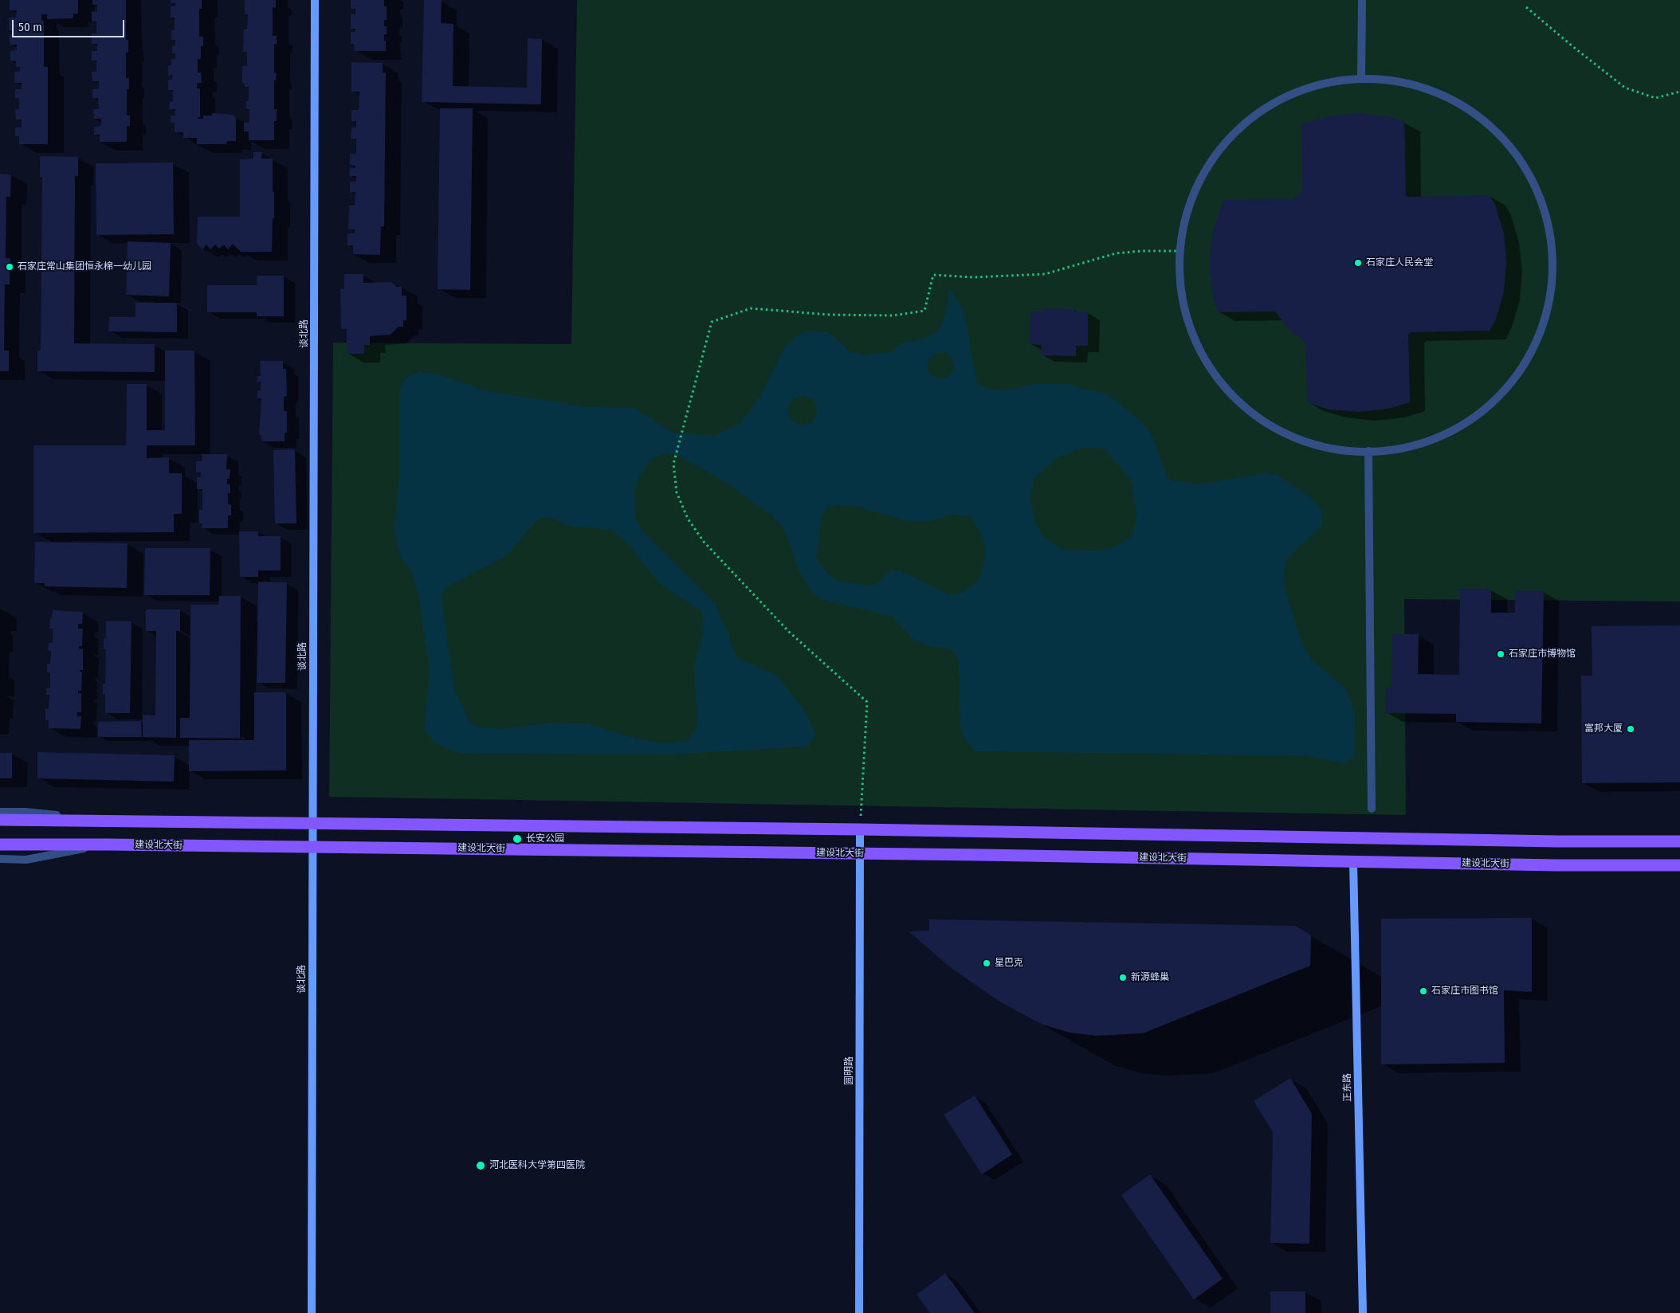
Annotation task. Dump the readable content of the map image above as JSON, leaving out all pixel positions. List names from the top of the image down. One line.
{"streets":{"main road":["建设北大街"],"street":["谈北路","圆明路","正东路"]},"crossings":[["谈北路","建设北大街"],["建设北大街","圆明路"],["建设北大街","正东路"]],"places":["石家庄人民会堂","石家庄常山集团恒永棉一幼儿园","石家庄市博物馆","富邦大厦","长安公园","星巴克","新源蜂巢","石家庄市图书馆","河北医科大学第四医院"],"scale_bar":"50 m"}
